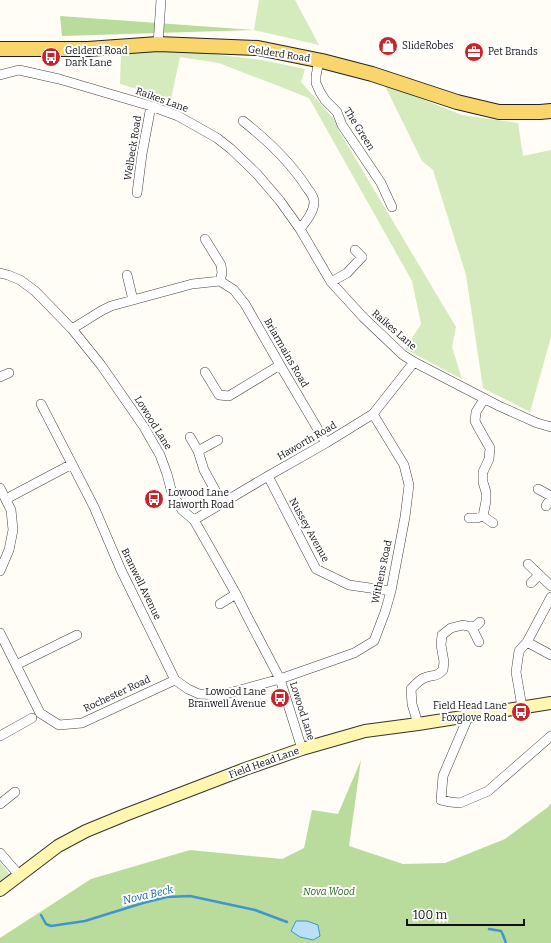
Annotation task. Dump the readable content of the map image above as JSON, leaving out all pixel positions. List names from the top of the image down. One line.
{"streets":{"main road":["Gelderd Road","Field Head Lane"],"street":["Raikes Lane","The Green","Welbeck Road","Briarmains Road","Lowood Lane","Haworth Road","Nussey Avenue","Withens Road","Branwell Avenue","Rochester Road"]},"crossings":[["Gelderd Road","The Green"],["Raikes Lane","Welbeck Road"],["Raikes Lane","Haworth Road"],["Briarmains Road","Haworth Road"],["Lowood Lane","Haworth Road"],["Lowood Lane","Withens Road"],["Lowood Lane","Field Head Lane"],["Haworth Road","Nussey Avenue"],["Haworth Road","Withens Road"],["Nussey Avenue","Withens Road"],["Branwell Avenue","Rochester Road"]],"water":["Nova Beck"],"parks":["Nova Wood"],"places":{"shop":["SlideRobes"],"office":["Pet Brands"],"bus stop":["Gelderd Road Dark Lane","Lowood Lane Haworth Road","Lowood Lane Branwell Avenue","Field Head Lane Foxglove Road"]},"scale_bar":"100 m"}
